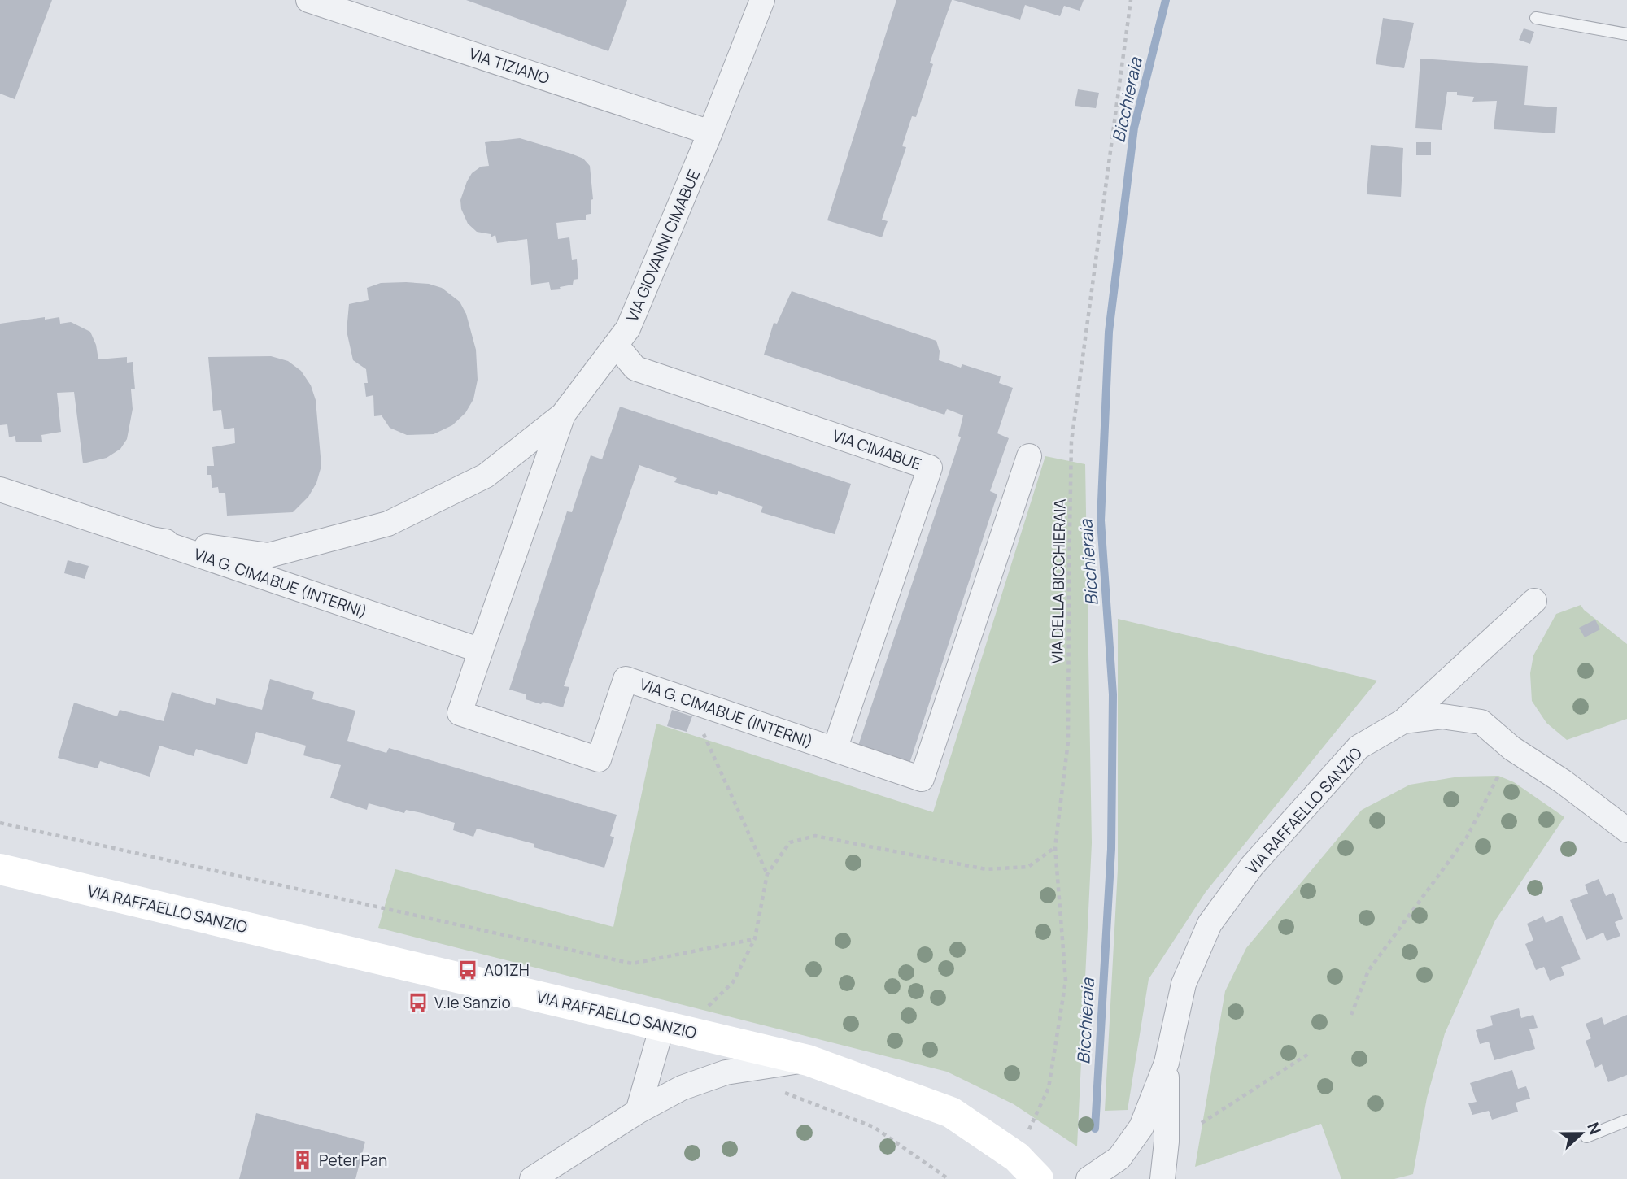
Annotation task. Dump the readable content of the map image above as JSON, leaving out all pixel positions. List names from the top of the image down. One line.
{"streets":{"main road":["VIA RAFFAELLO SANZIO"],"street":["VIA TIZIANO","VIA GIOVANNI CIMABUE","VIA CIMABUE","VIA G. CIMABUE (INTERNI)"],"path":["VIA DELLA BICCHIERAIA"]},"crossings":[["VIA TIZIANO","VIA GIOVANNI CIMABUE"],["VIA GIOVANNI CIMABUE","VIA CIMABUE"],["VIA GIOVANNI CIMABUE","VIA G. CIMABUE (INTERNI)"],["VIA CIMABUE","VIA G. CIMABUE (INTERNI)"],["VIA DELLA BICCHIERAIA","VIA RAFFAELLO SANZIO"]],"water":["Bicchieraia"],"places":{"bus stop":["A01ZH","V.le Sanzio"],"building":["Peter Pan"]},"north":"right"}
